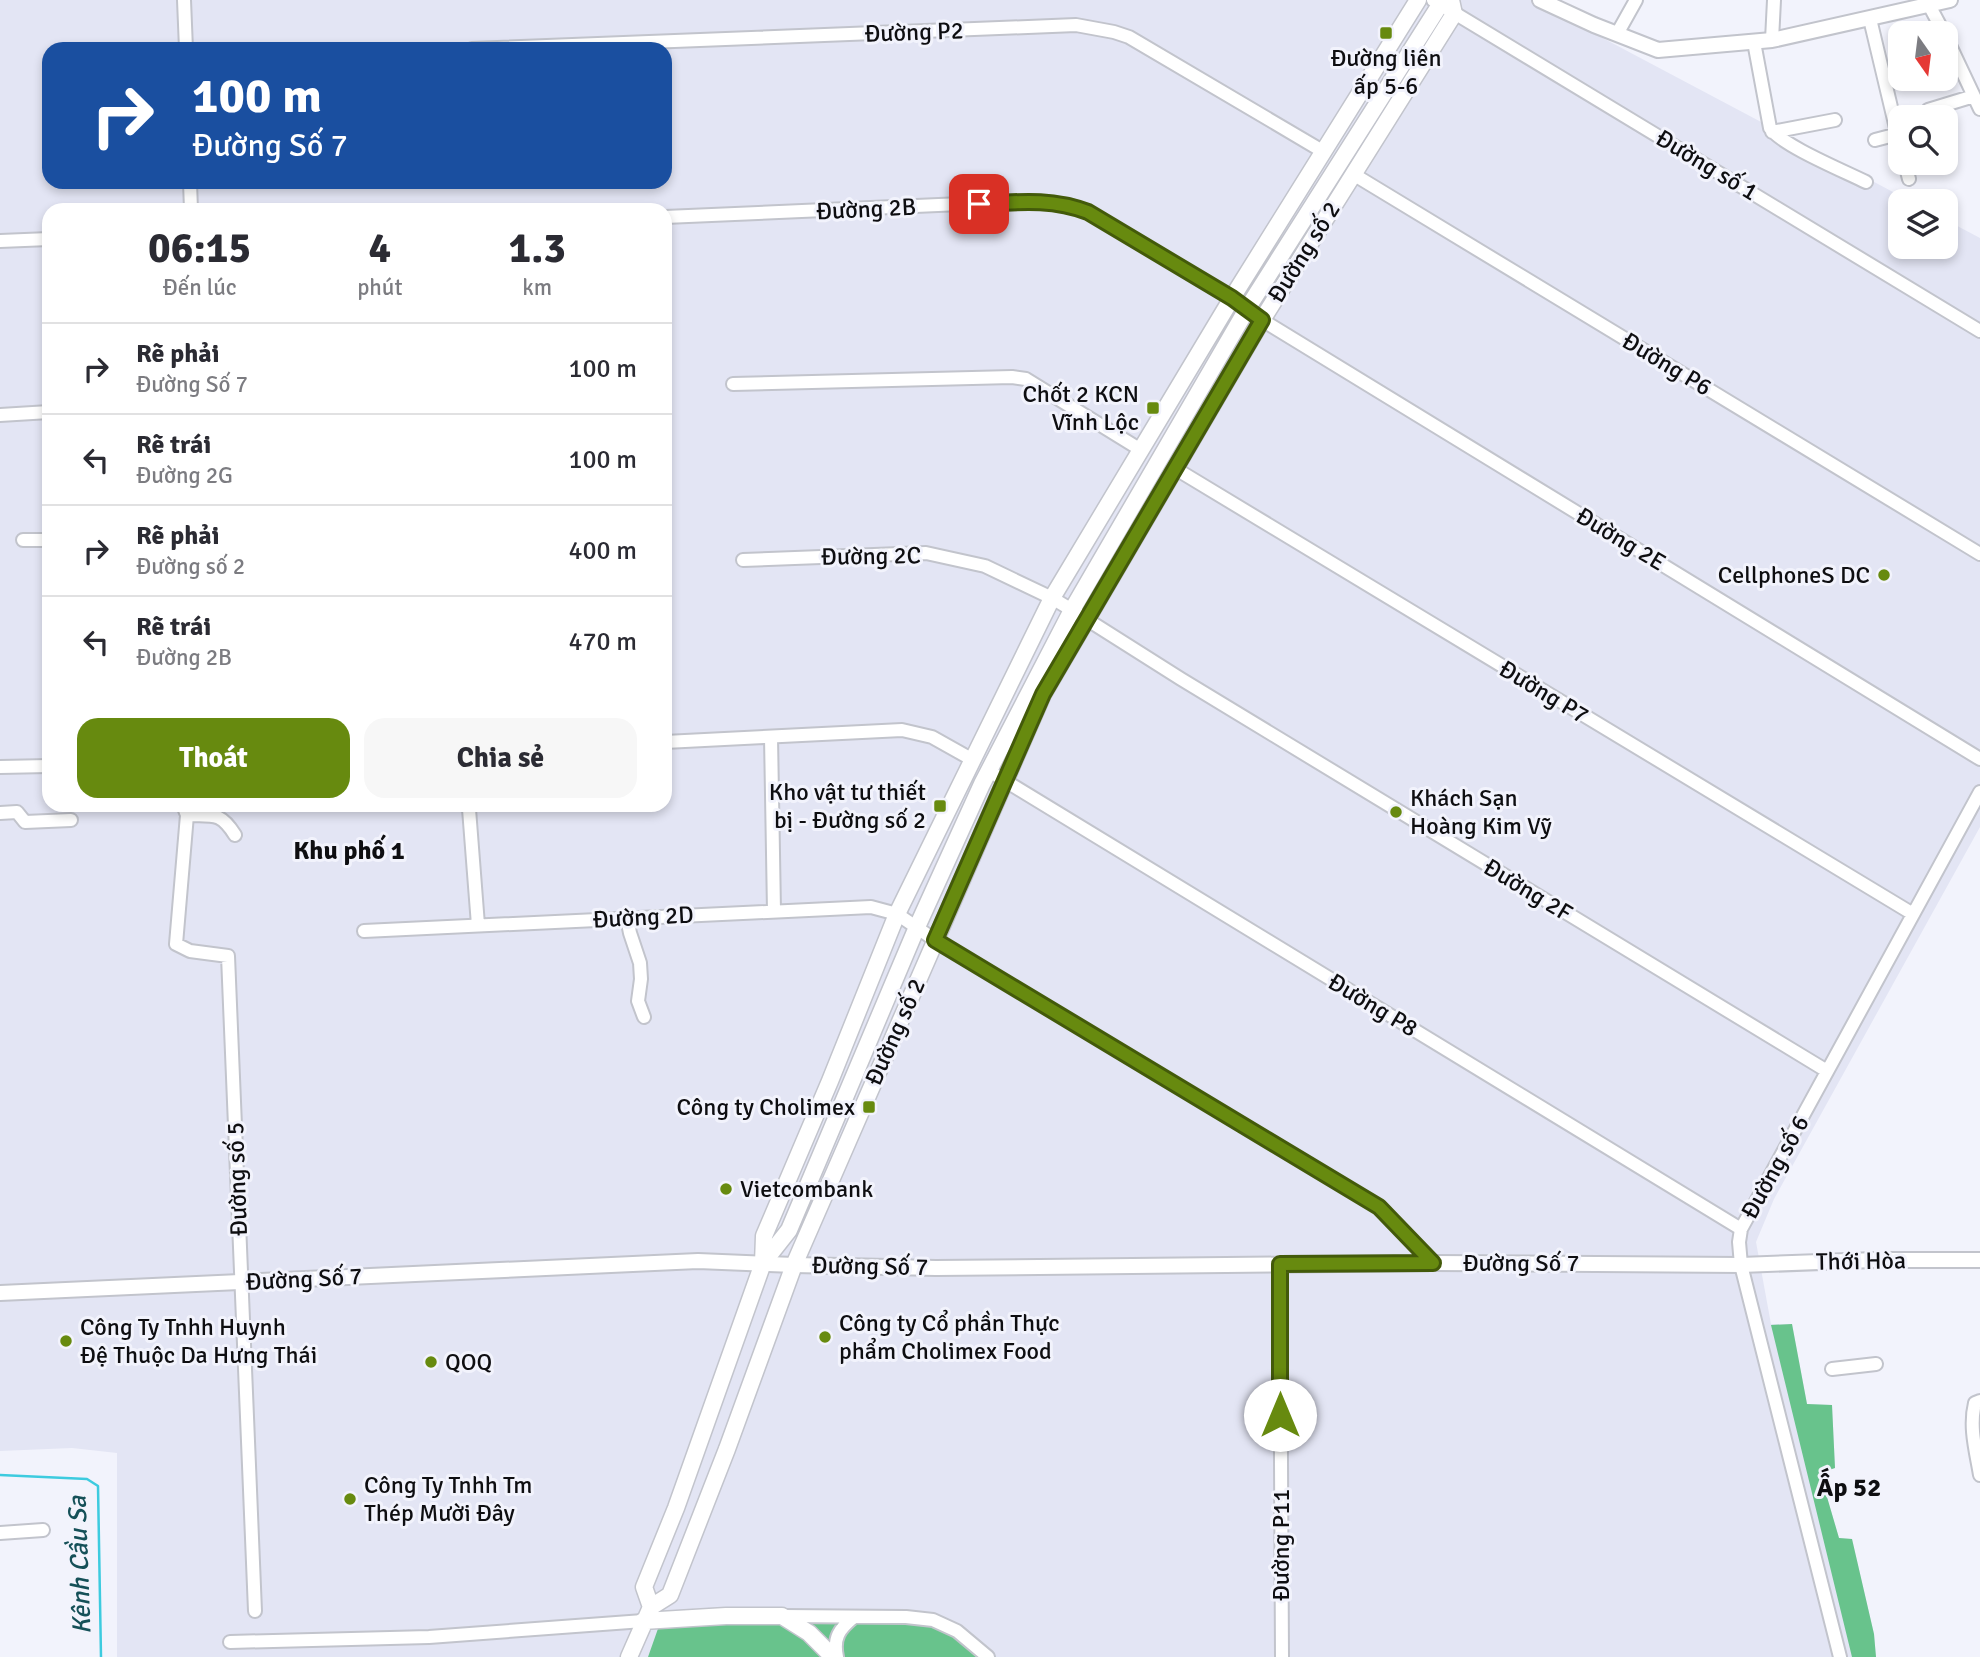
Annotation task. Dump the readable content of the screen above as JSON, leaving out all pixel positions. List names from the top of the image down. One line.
{"streets":{"main road":["Đường số 2"],"street":["Đường P2","Đường số 1","Đường 2B","Đường P6","Đường 2E","Đường 2C","Đường P7","Đường 2F","Đường 2D","Đường P8","Đường số 6","Đường số 5","Thới Hòa","Đường Số 7","Đường P11"]},"crossings":[["Đường P2","Đường số 2"],["Đường số 1","Đường số 2"],["Đường 2B","Đường số 2"],["Đường 2B","Đường 2E"],["Đường số 2","Đường P6"],["Đường số 2","Đường 2E"],["Đường số 2","Đường 2C"],["Đường số 2","Đường P7"],["Đường số 2","Đường 2F"],["Đường số 2","Đường 2D"],["Đường số 2","Đường P8"],["Đường số 2","Đường Số 7"],["Đường 2C","Đường 2F"],["Đường P7","Đường số 6"],["Đường 2F","Đường số 6"],["Đường 2D","Đường Số 7"],["Đường P8","Đường số 6"],["Đường số 6","Thới Hòa"],["Đường số 6","Đường Số 7"],["Đường số 5","Đường Số 7"],["Thới Hòa","Đường Số 7"],["Đường Số 7","Đường P11"]],"districts":["Khu phố 1","Ấp 52"],"water":["Kênh Cầu Sa"],"places":{"transit":["Đường liên ấp 5-6","Chốt 2 KCN Vĩnh Lộc","Kho vật tư thiết bị - Đường số 2","Công ty Cholimex"],"other":["CellphoneS DC","Khách Sạn Hoàng Kim Vỹ","Vietcombank","Công ty Cổ phần Thực phẩm Cholimex Food","Công Ty Tnhh Huynh Đệ Thuộc Da Hưng Thái","QOQ","Công Ty Tnhh Tm Thép Mười Đây"]},"north":"bottom","page":{"turn":["100 m","Đường Số 7"],"eta":["06:15","Đến lúc","4","phút","1.3","km"],"list":[{"name":"Rẽ phải","note":"Đường Số 7","value":"100 m"},{"name":"Rẽ trái","note":"Đường 2G","value":"100 m"},{"name":"Rẽ phải","note":"Đường số 2","value":"400 m"},{"name":"Rẽ trái","note":"Đường 2B","value":"470 m"}],"buttons":["Thoát","Chia sẻ"]}}
